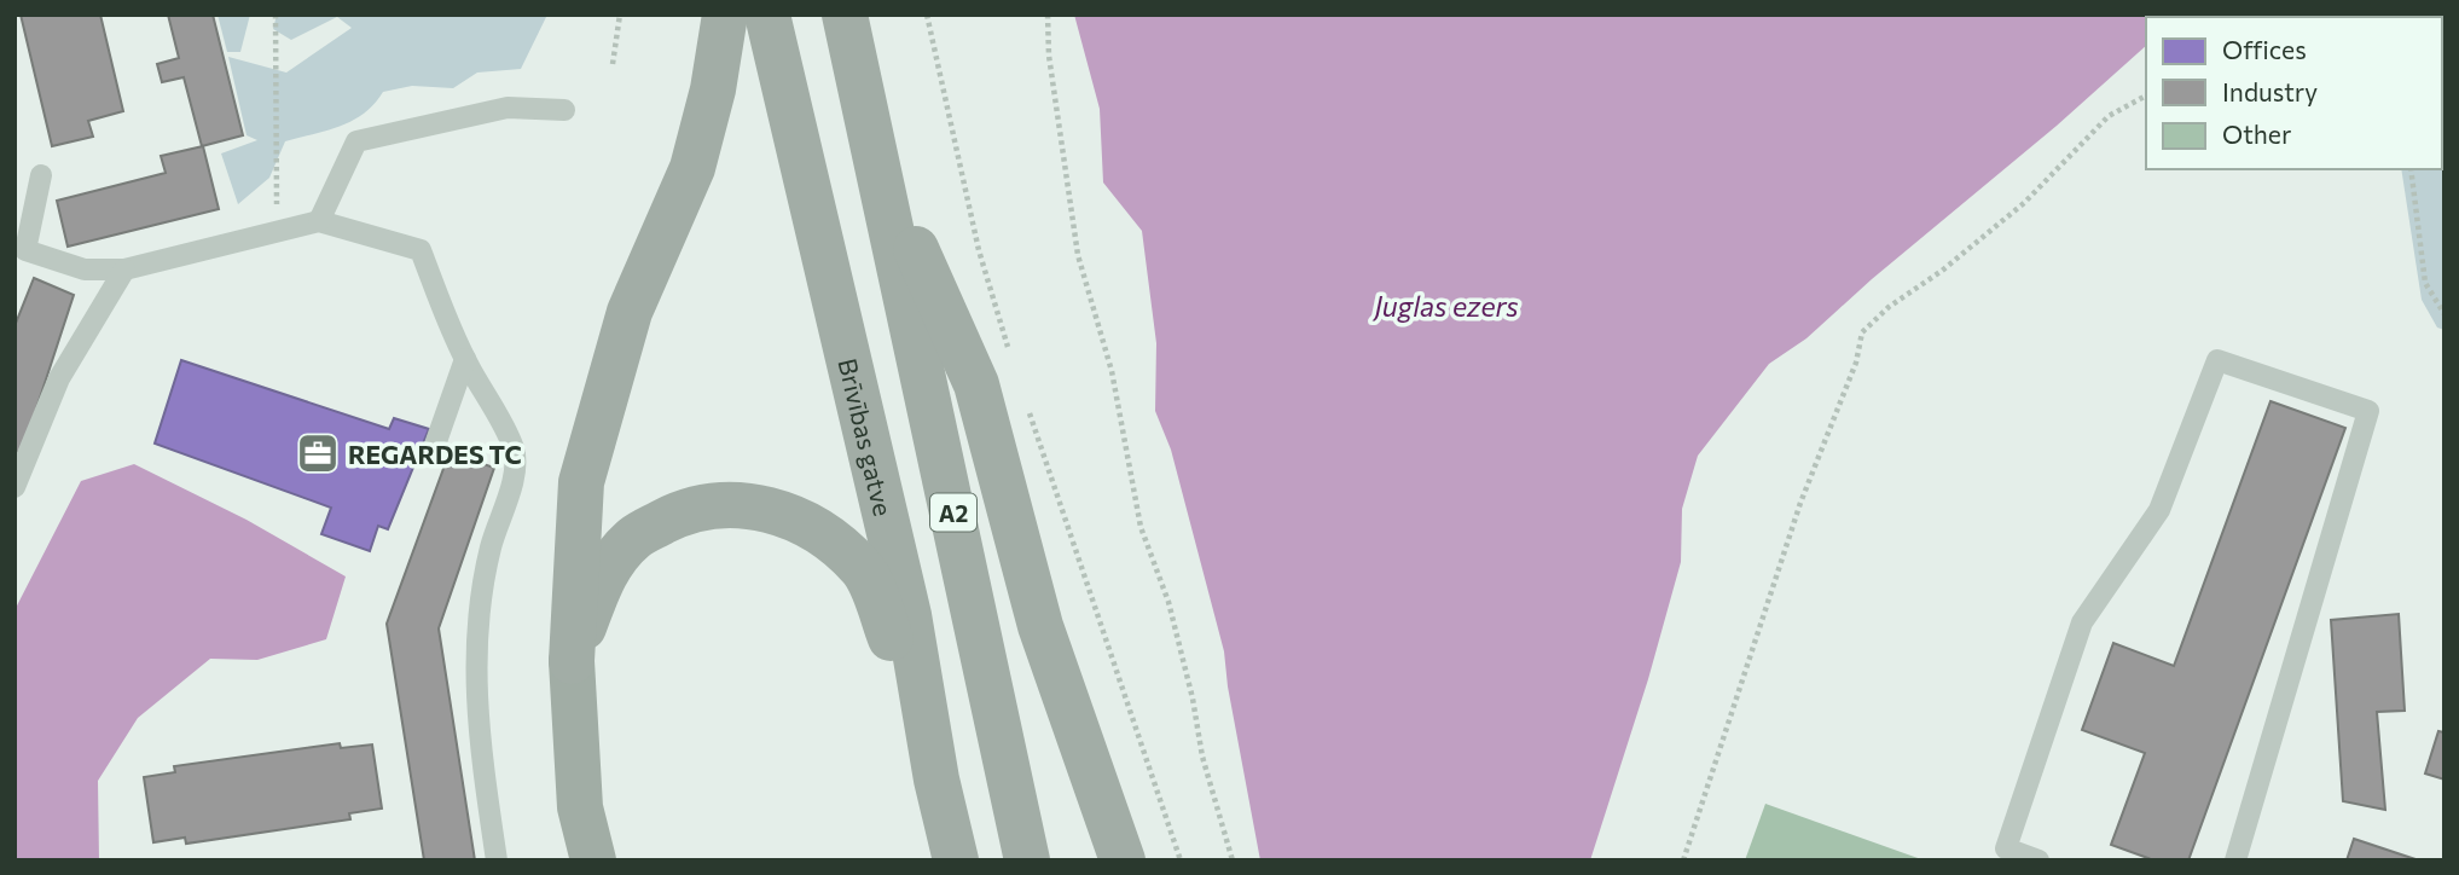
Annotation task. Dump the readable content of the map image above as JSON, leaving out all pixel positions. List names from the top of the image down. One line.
{"streets":{"highway":["Brīvības gatve","A2"]},"water":["Juglas ezers"],"places":{"office":["REGARDES TC"]},"legend":["Offices","Industry","Other"]}
